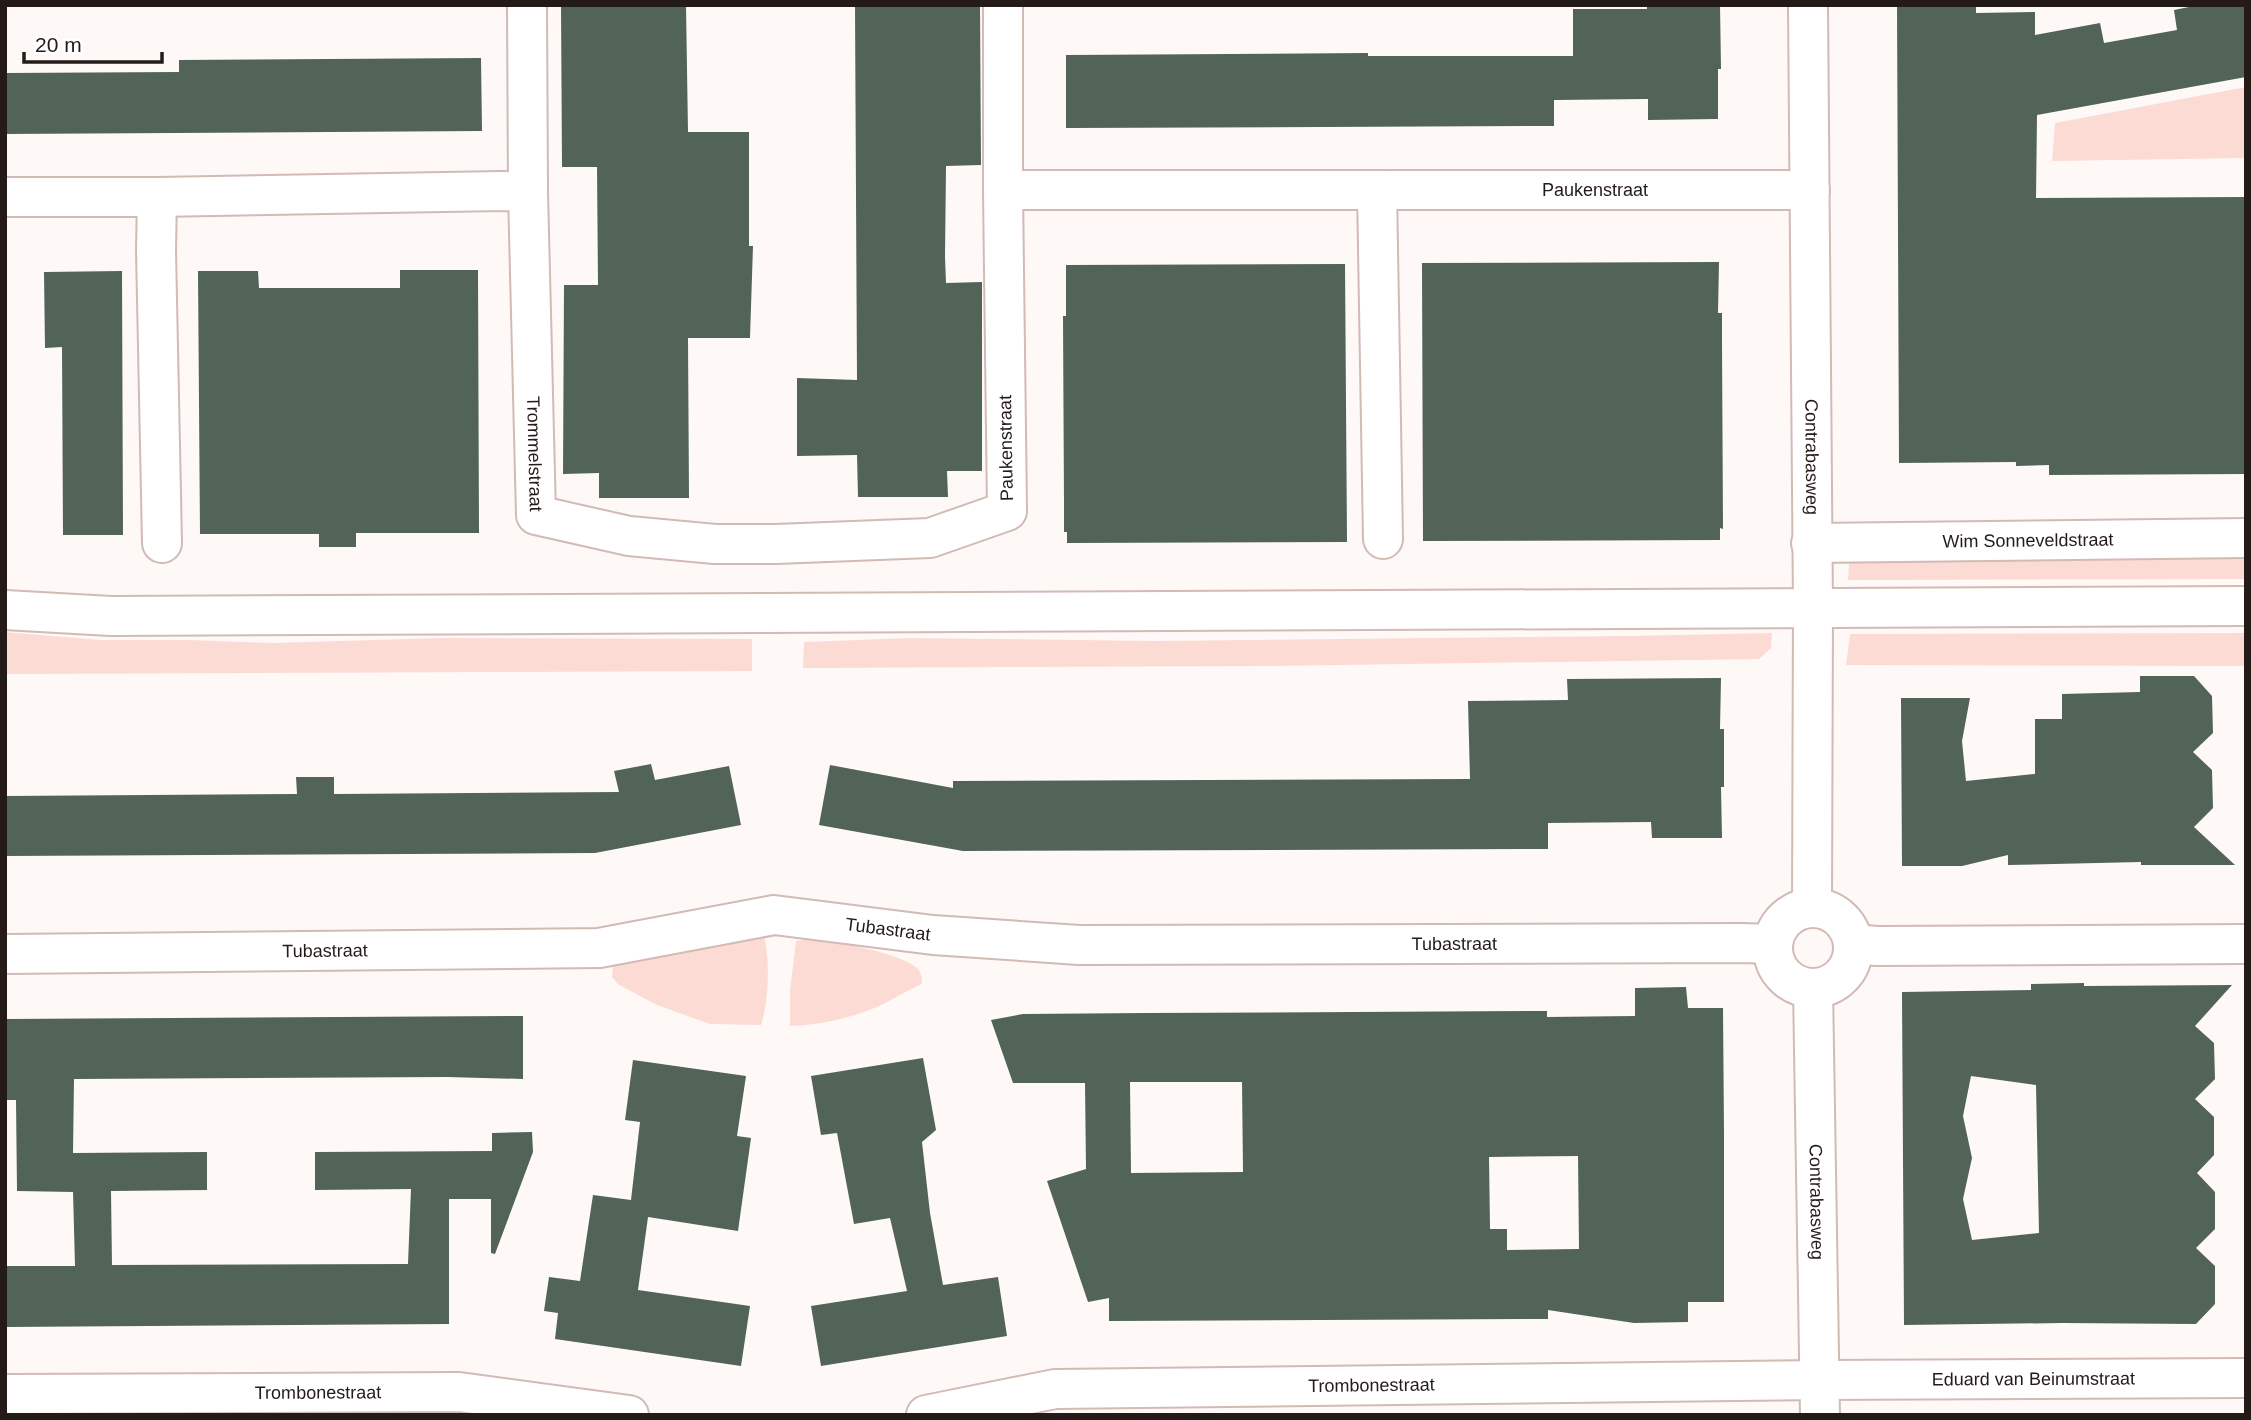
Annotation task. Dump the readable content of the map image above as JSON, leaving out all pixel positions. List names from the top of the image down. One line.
{"streets":{"street":["Paukenstraat","Trommelstraat","Contrabasweg","Wim Sonneveldstraat","Tubastraat","Eduard van Beinumstraat","Trombonestraat"]},"crossings":[["Paukenstraat","Trommelstraat"],["Paukenstraat","Contrabasweg"],["Contrabasweg","Wim Sonneveldstraat"],["Contrabasweg","Tubastraat"],["Contrabasweg","Eduard van Beinumstraat"],["Contrabasweg","Trombonestraat"],["Eduard van Beinumstraat","Trombonestraat"]],"scale_bar":"20 m"}
